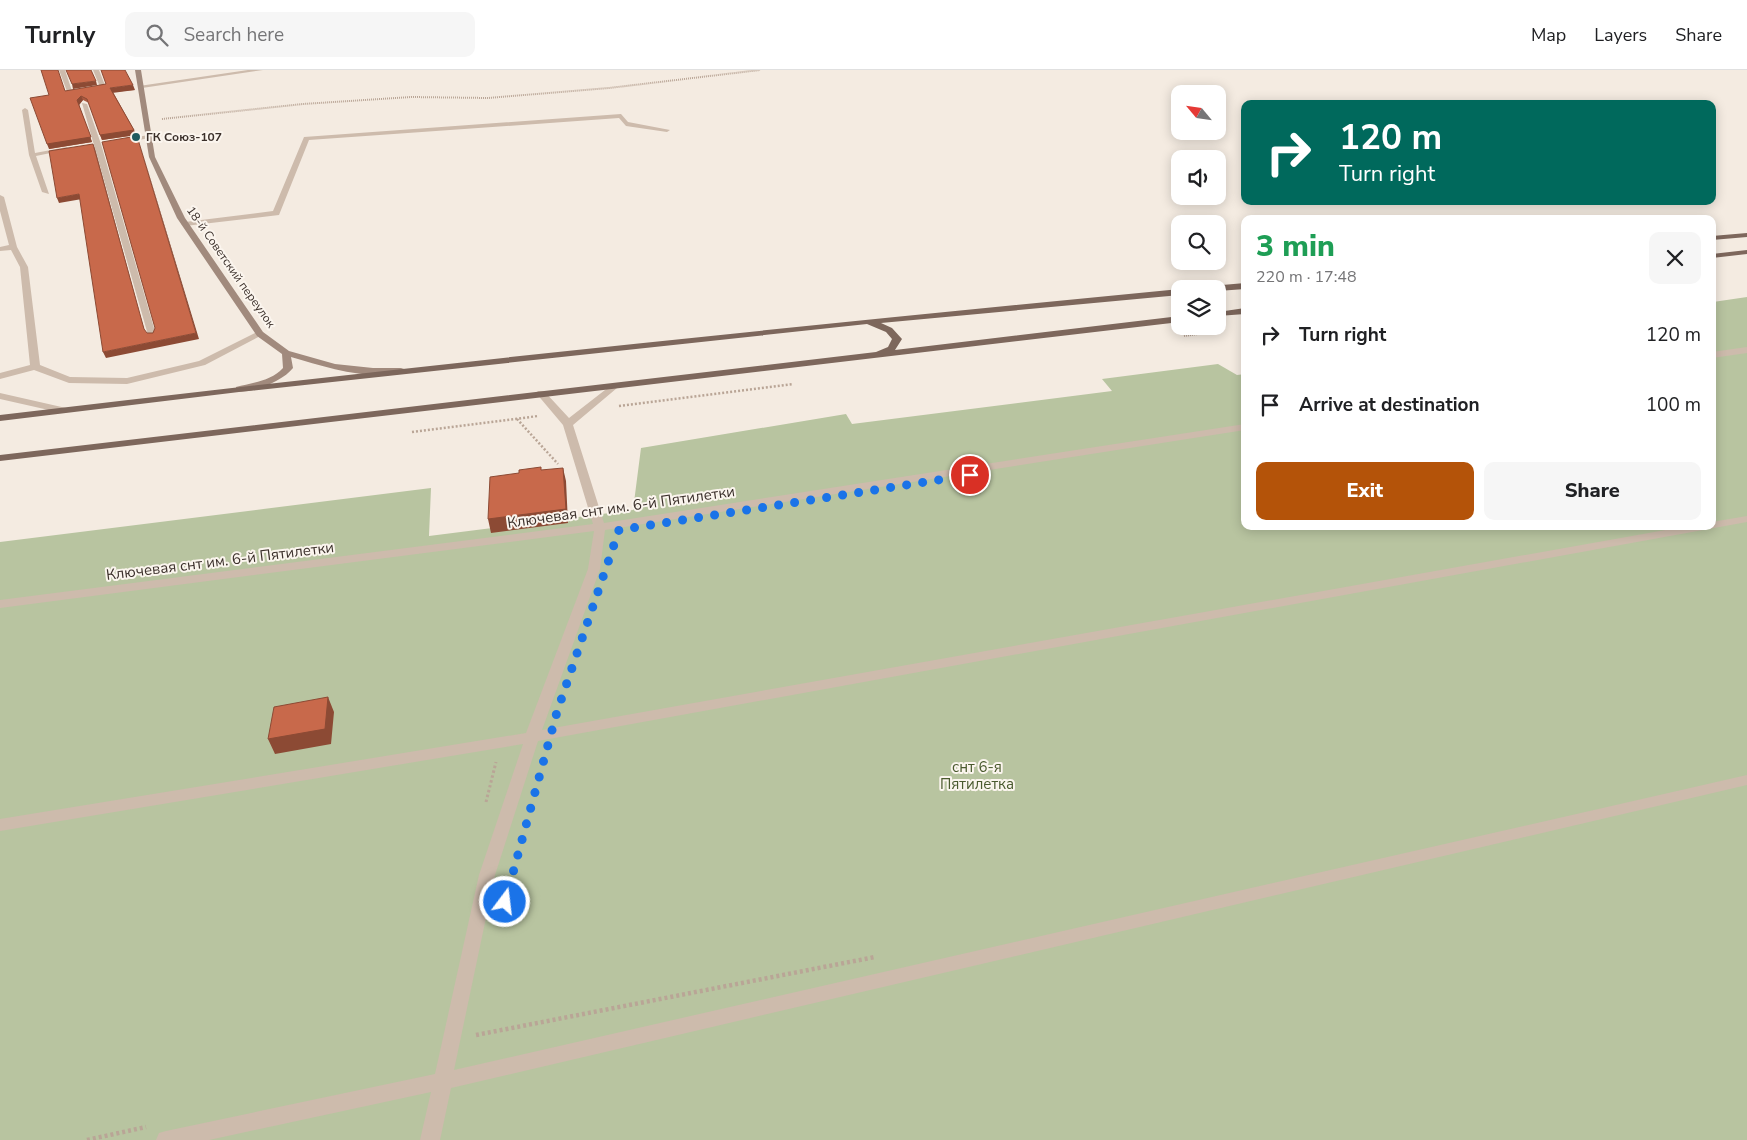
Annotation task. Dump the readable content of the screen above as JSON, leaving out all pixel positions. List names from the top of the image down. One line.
{"streets":{"street":["18-й Советский переулок","Ключевая снт им. 6-й Пятилетки"]},"parks":["снт 6-я Пятилетка"],"places":["ГК Союз-107"],"north":"top left","page":{"header":"Turnly","search":"Search here","nav":["Map","Layers","Share"],"turn":["120 m","Turn right"],"heading":["3 min","220 m · 17:48"],"list":[{"name":"Turn right","value":"120 m"},{"name":"Arrive at destination","value":"100 m"}],"buttons":["Exit","Share"]}}
